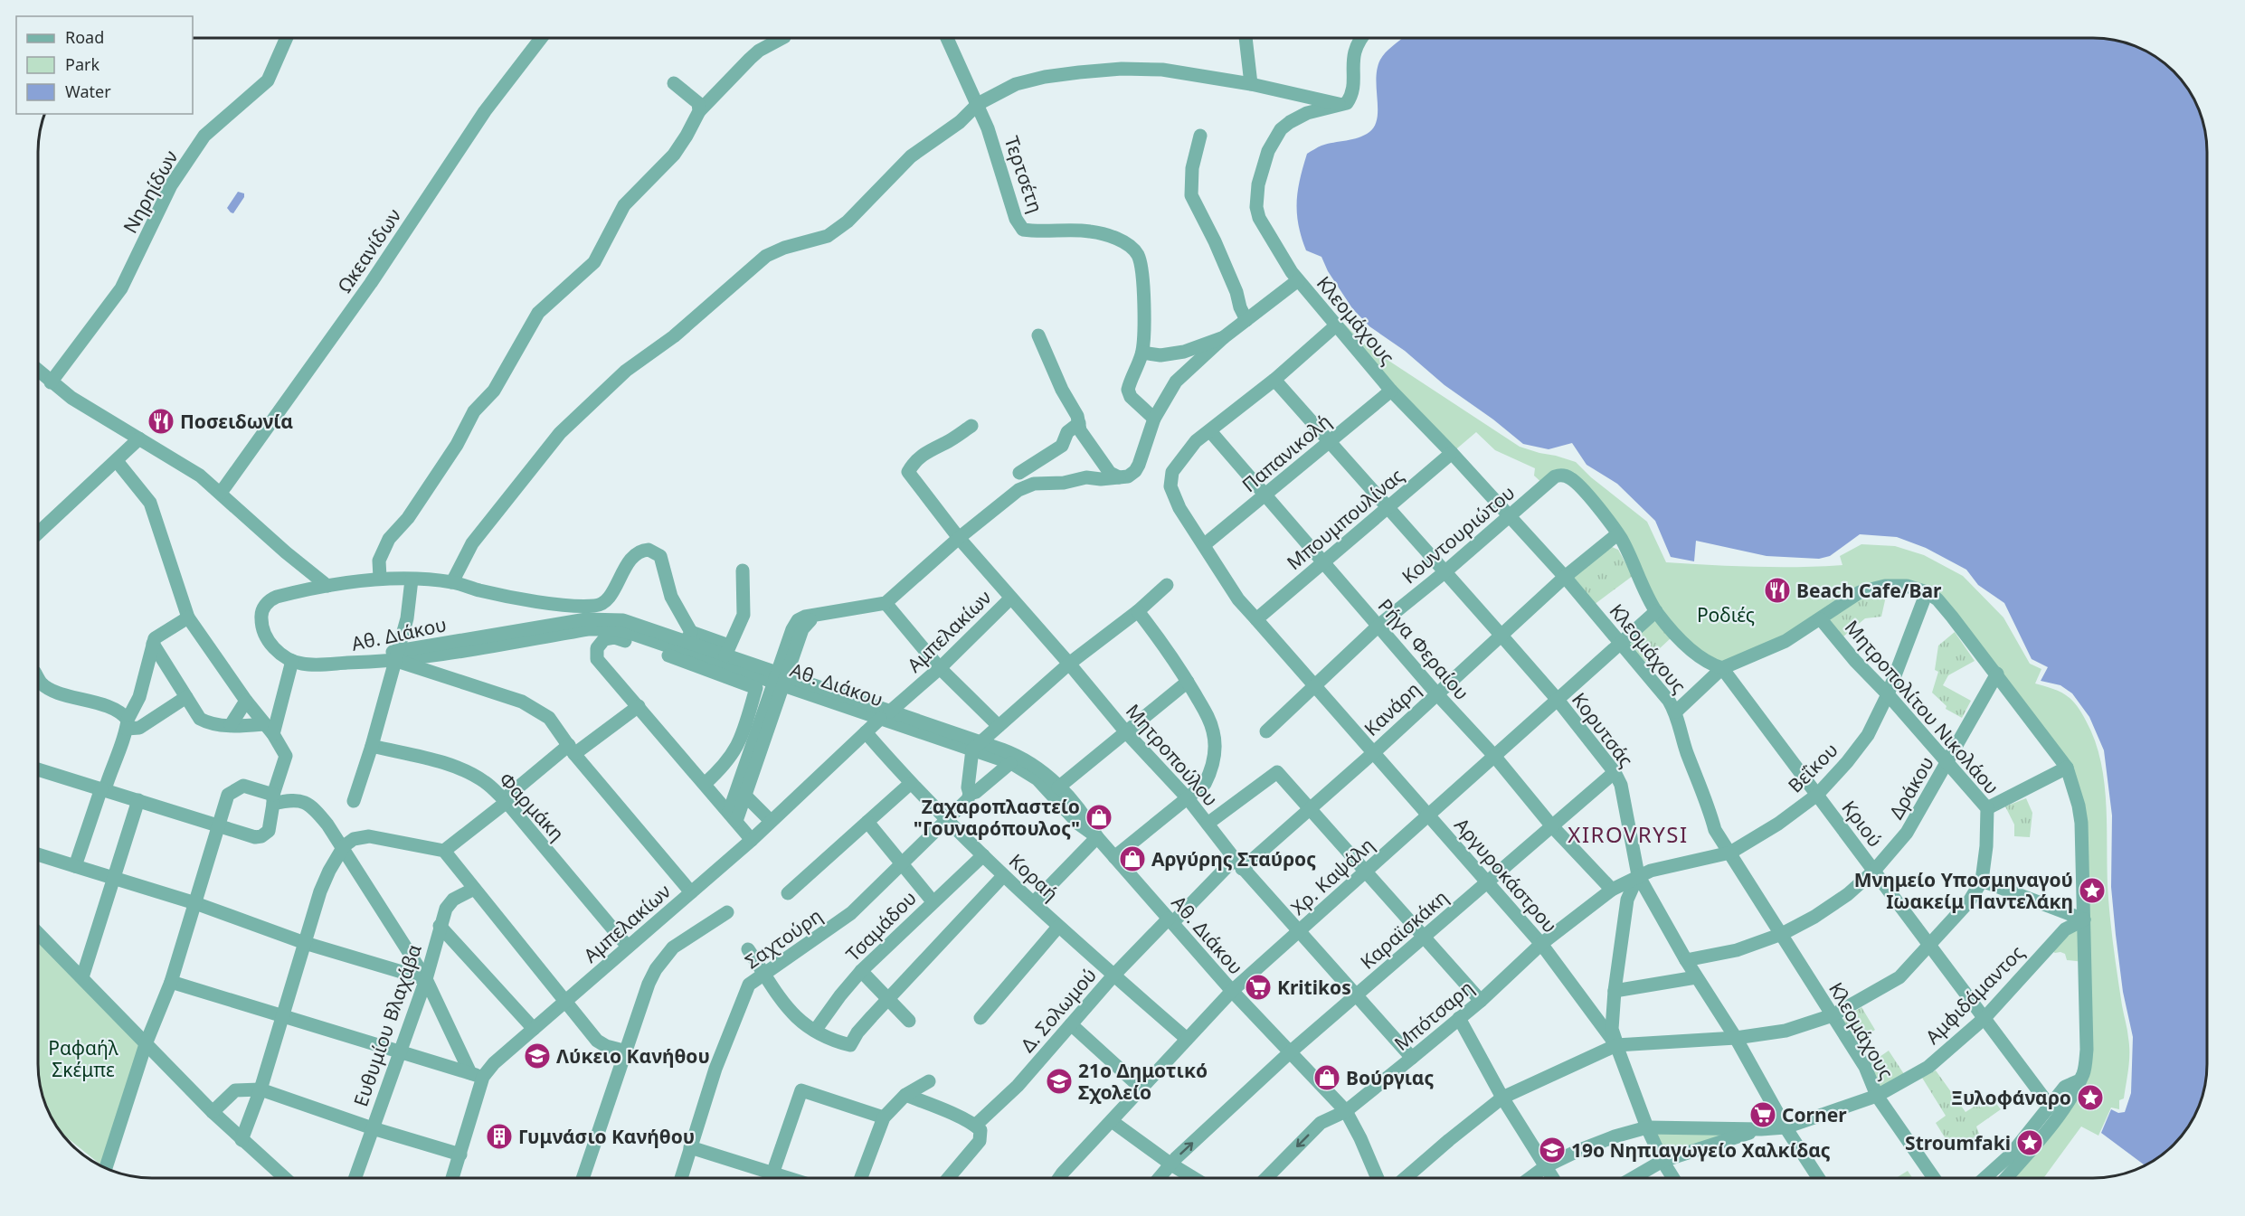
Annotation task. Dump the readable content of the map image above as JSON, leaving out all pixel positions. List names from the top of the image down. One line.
{"streets":{"street":["Τερτσέτη","Νηρηίδων","Ωκεανίδων","Κλεομάχους","Παπανικολή","Μπουμπουλίνας","Κουντουριώτου","Αμπελακίων","Αθ. Διάκου","Ρήγα Φεραίου","Μητροπολίτου Νικολάου","Κανάρη","Κορυτσάς","Μητροπούλου","Βεΐκου","Δράκου","Φαρμάκη","Κριού","Αργυροκάστρου","Χρ. Καψάλη","Κοραή","Τσαμάδου","Καραϊσκάκη","Σαχτούρη","Αμφιδάμαντος","Δ. Σολωμού","Μπότσαρη","Ευθυμίου Βλαχάβα"]},"crossings":[["Κλεομάχους","Παπανικολή"],["Κλεομάχους","Μπουμπουλίνας"],["Κλεομάχους","Κουντουριώτου"],["Κλεομάχους","Μητροπολίτου Νικολάου"],["Κλεομάχους","Κανάρη"],["Κλεομάχους","Βεΐκου"],["Κλεομάχους","Δράκου"],["Κλεομάχους","Χρ. Καψάλη"],["Κλεομάχους","Αμφιδάμαντος"],["Παπανικολή","Ρήγα Φεραίου"],["Παπανικολή","Κορυτσάς"],["Παπανικολή","Αργυροκάστρου"],["Μπουμπουλίνας","Ρήγα Φεραίου"],["Μπουμπουλίνας","Κορυτσάς"],["Μπουμπουλίνας","Αργυροκάστρου"],["Κουντουριώτου","Ρήγα Φεραίου"],["Κουντουριώτου","Κανάρη"],["Κουντουριώτου","Κορυτσάς"],["Κουντουριώτου","Αργυροκάστρου"],["Αμπελακίων","Αθ. Διάκου"],["Αμπελακίων","Μητροπούλου"],["Αμπελακίων","Φαρμάκη"],["Αμπελακίων","Κοραή"],["Αθ. Διάκου","Κανάρη"],["Αθ. Διάκου","Χρ. Καψάλη"],["Αθ. Διάκου","Καραϊσκάκη"],["Αθ. Διάκου","Σαχτούρη"],["Αθ. Διάκου","Δ. Σολωμού"],["Αθ. Διάκου","Μπότσαρη"],["Ρήγα Φεραίου","Κανάρη"],["Ρήγα Φεραίου","Αργυροκάστρου"],["Ρήγα Φεραίου","Χρ. Καψάλη"],["Ρήγα Φεραίου","Καραϊσκάκη"],["Ρήγα Φεραίου","Μπότσαρη"],["Μητροπολίτου Νικολάου","Κορυτσάς"],["Μητροπολίτου Νικολάου","Βεΐκου"],["Μητροπολίτου Νικολάου","Δράκου"],["Μητροπολίτου Νικολάου","Κριού"],["Μητροπολίτου Νικολάου","Αργυροκάστρου"],["Κανάρη","Κορυτσάς"],["Κανάρη","Μητροπούλου"],["Κανάρη","Αργυροκάστρου"],["Κανάρη","Δ. Σολωμού"],["Κορυτσάς","Βεΐκου"],["Κορυτσάς","Δράκου"],["Κορυτσάς","Χρ. Καψάλη"],["Κορυτσάς","Καραϊσκάκη"],["Κορυτσάς","Αμφιδάμαντος"],["Κορυτσάς","Μπότσαρη"],["Μητροπούλου","Χρ. Καψάλη"],["Μητροπούλου","Καραϊσκάκη"],["Μητροπούλου","Μπότσαρη"],["Βεΐκου","Κριού"],["Βεΐκου","Μπότσαρη"],["Δράκου","Κριού"],["Κριού","Αμφιδάμαντος"],["Αργυροκάστρου","Χρ. Καψάλη"],["Αργυροκάστρου","Καραϊσκάκη"],["Αργυροκάστρου","Αμφιδάμαντος"],["Αργυροκάστρου","Μπότσαρη"],["Χρ. Καψάλη","Κοραή"],["Κοραή","Τσαμάδου"],["Κοραή","Σαχτούρη"],["Κοραή","Δ. Σολωμού"]],"districts":["XIROVRYSI"],"parks":["Ροδιές","Ραφαήλ Σκέμπε"],"places":{"restaurant":["Ποσειδωνία","Beach Cafe/Bar"],"shop":["Ζαχαροπλαστείο \"Γουναρόπουλος\"","Αργύρης Σταύρος","Βούργιας"],"place":["Μνημείο Υποσμηναγού Ιωακείμ Παντελάκη","Ξυλοφάναρο","Stroumfaki"],"supermarket":["Kritikos","Corner"],"school or university":["Λύκειο Κανήθου","21ο Δημοτικό Σχολείο","19ο Νηπιαγωγείο Χαλκίδας"],"building":["Γυμνάσιο Κανήθου"]},"legend":["Road","Park","Water"]}
